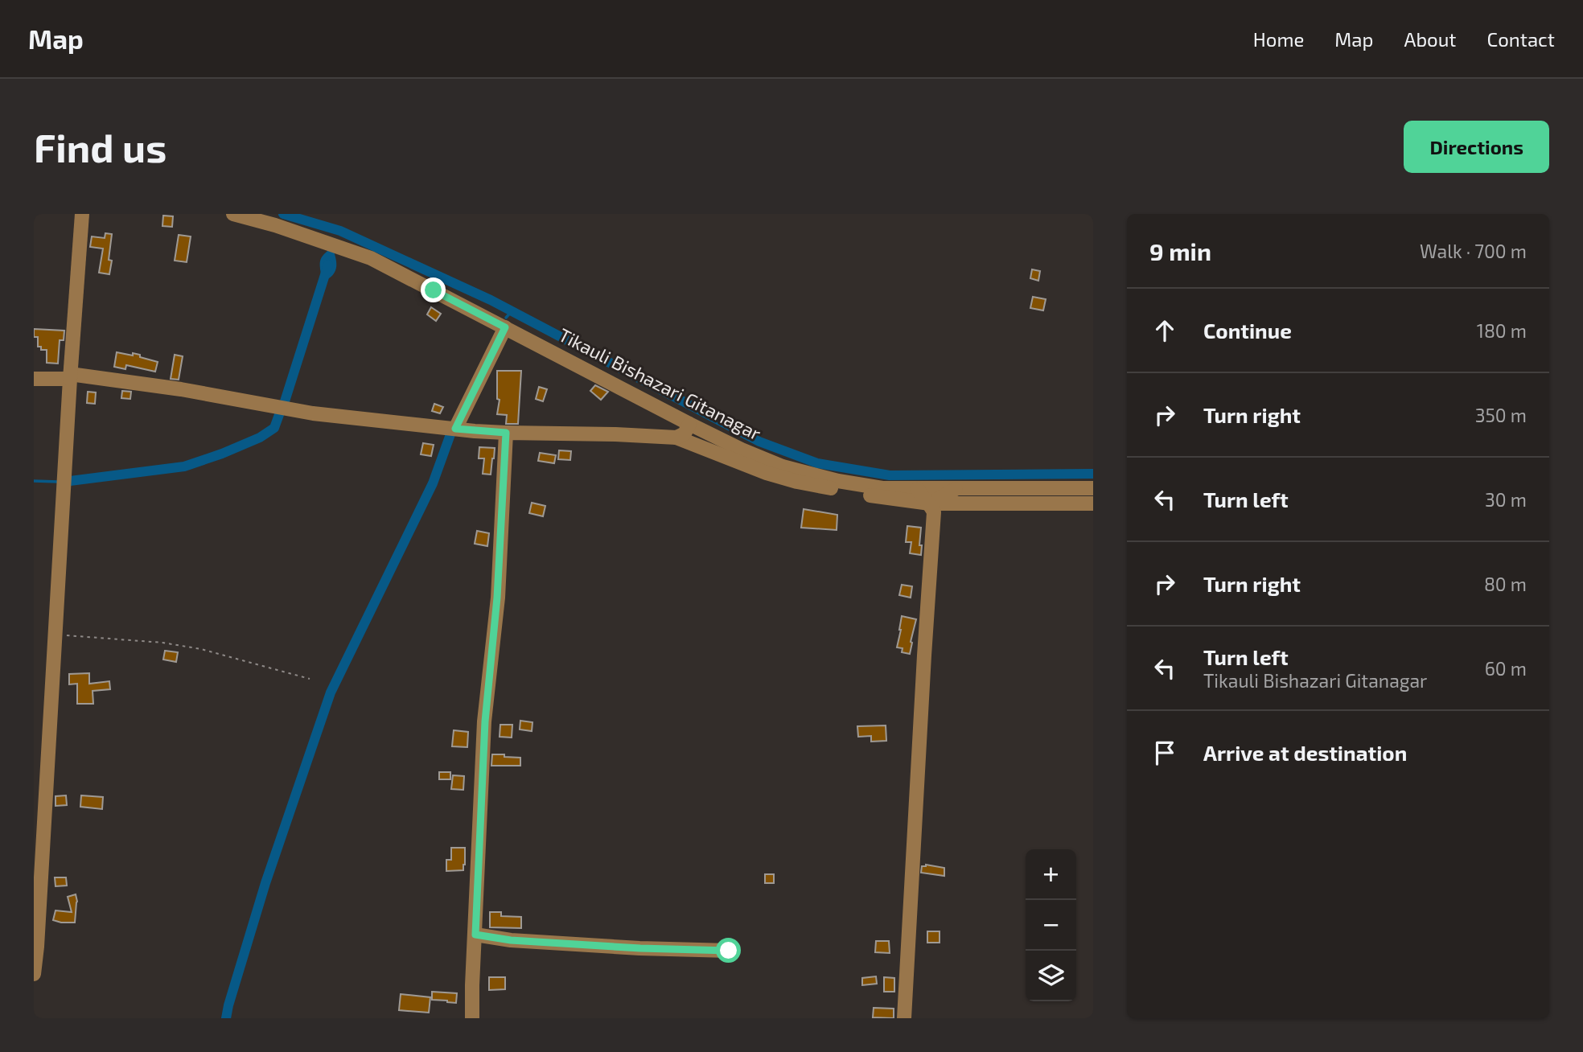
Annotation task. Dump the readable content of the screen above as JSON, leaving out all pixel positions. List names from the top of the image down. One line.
{"streets":{"street":["Tikauli Bishazari Gitanagar"]},"page":{"header":"Map","nav":["Home","Map","About","Contact"],"buttons":"Directions","title":"Find us","heading":["9 min","Walk · 700 m"],"list":[["Continue","180 m"],["Turn right","350 m"],["Turn left","30 m"],["Turn right","80 m"],["Turn left","Tikauli Bishazari Gitanagar","60 m"],"Arrive at destination"],"map_buttons":["+","−"]}}
